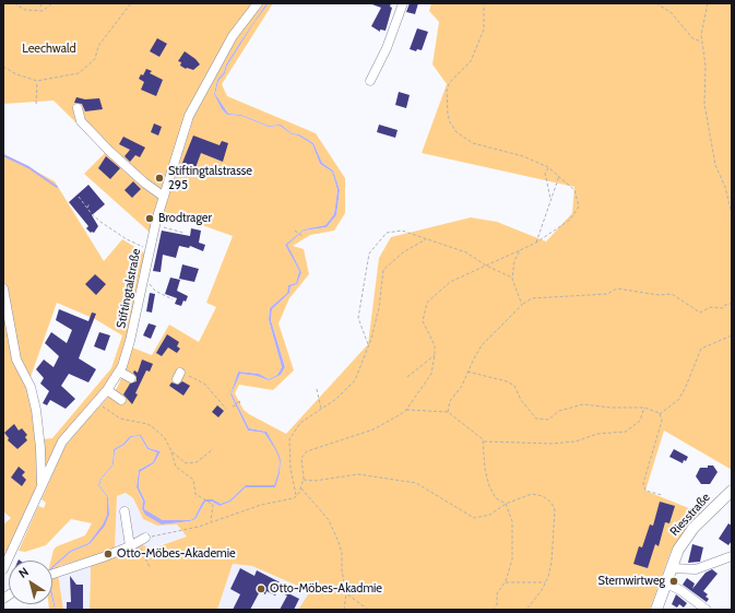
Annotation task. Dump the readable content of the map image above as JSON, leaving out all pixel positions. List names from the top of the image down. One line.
{"streets":{"main road":["Riesstraße"],"street":["Stiftingtalstraße"]},"parks":["Leechwald"],"places":["Stiftingtalstrasse 295","Brodtrager","Otto-Möbes-Akademie","Sternwirtweg","Otto-Möbes-Akadmie"],"north":"top left"}
